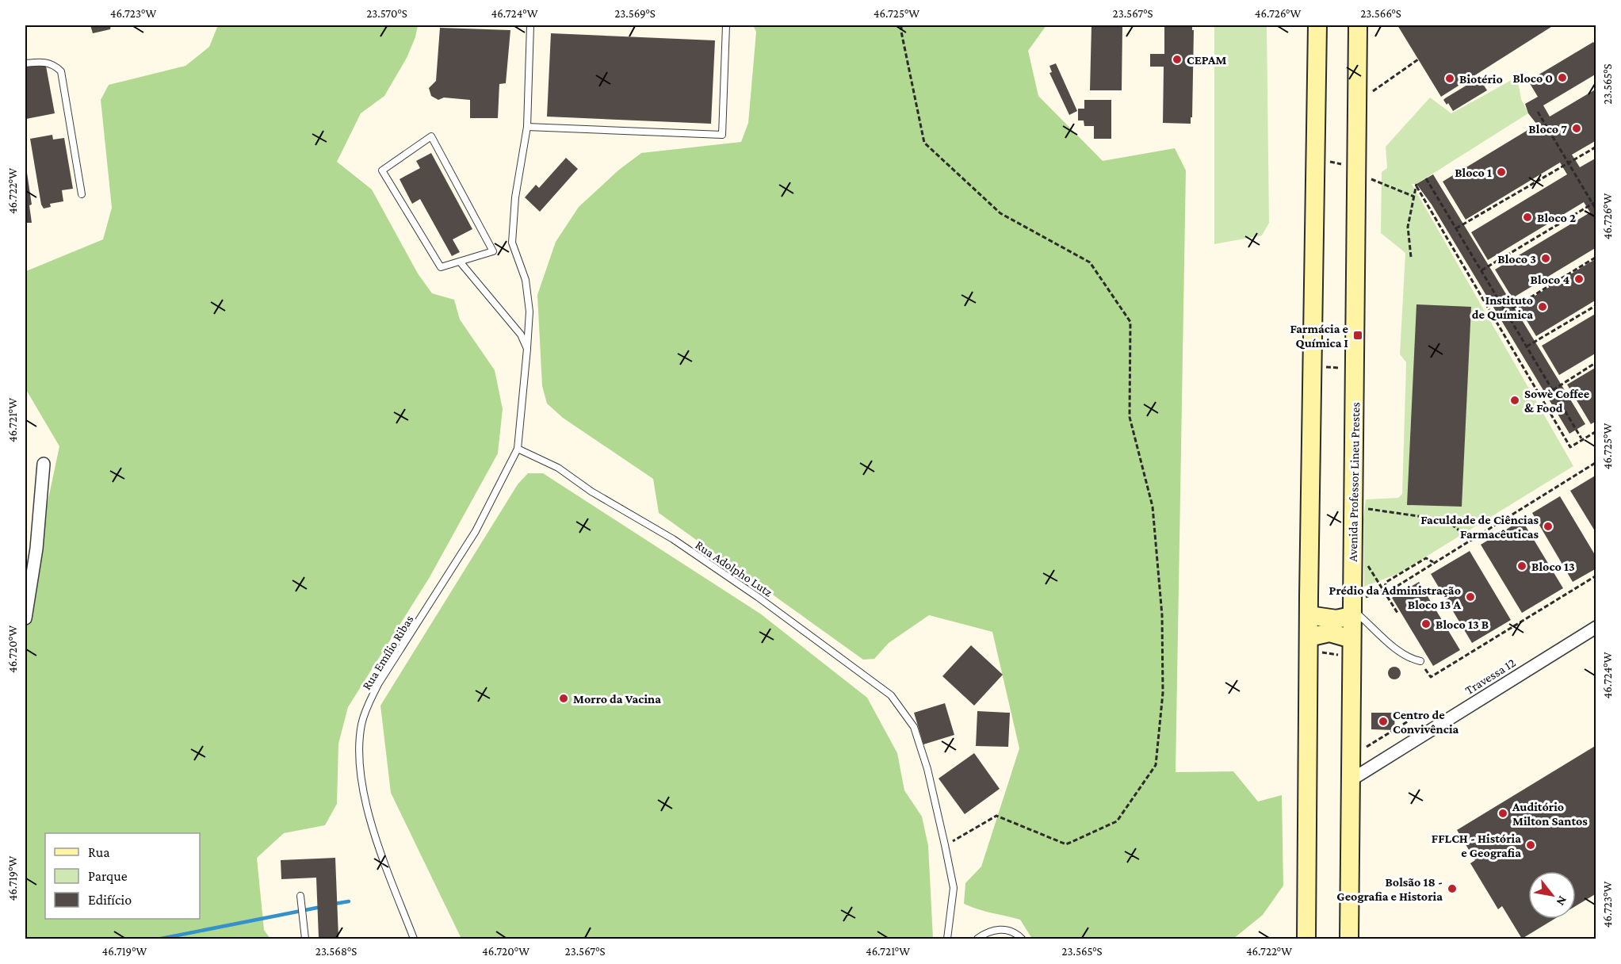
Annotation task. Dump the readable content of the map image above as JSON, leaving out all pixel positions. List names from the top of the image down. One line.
{"streets":{"main road":["Avenida Professor Lineu Prestes"],"street":["Travessa 12"],"lane":["Rua Adolpho Lutz","Rua Emílio Ribas"]},"crossings":[["Avenida Professor Lineu Prestes","Travessa 12"],["Rua Adolpho Lutz","Rua Emílio Ribas"]],"places":{"other":["CEPAM","Bloco 0","Biotério","Bloco 7","Bloco 1","Bloco 2","Bloco 3","Bloco 4","Instituto de Química","Sowè Coffee & Food","Faculdade de Ciências Farmacêuticas","Bloco 13","Prédio da Administração Bloco 13 A","Bloco 13 B","Morro da Vacina","Centro de Convivência","Auditório Milton Santos","FFLCH - História e Geografia","Bolsão 18 - Geografia e Historia"],"transit":["Farmácia e Química I"]},"legend":["Rua","Parque","Edifício"],"north":"bottom right","coordinates":["46.723°W","23.570°S","46.724°W","23.569°S","46.725°W","23.567°S","46.726°W","23.566°S","23.565°S","46.722°W","46.721°W","46.720°W","46.719°W","23.568°S"]}
